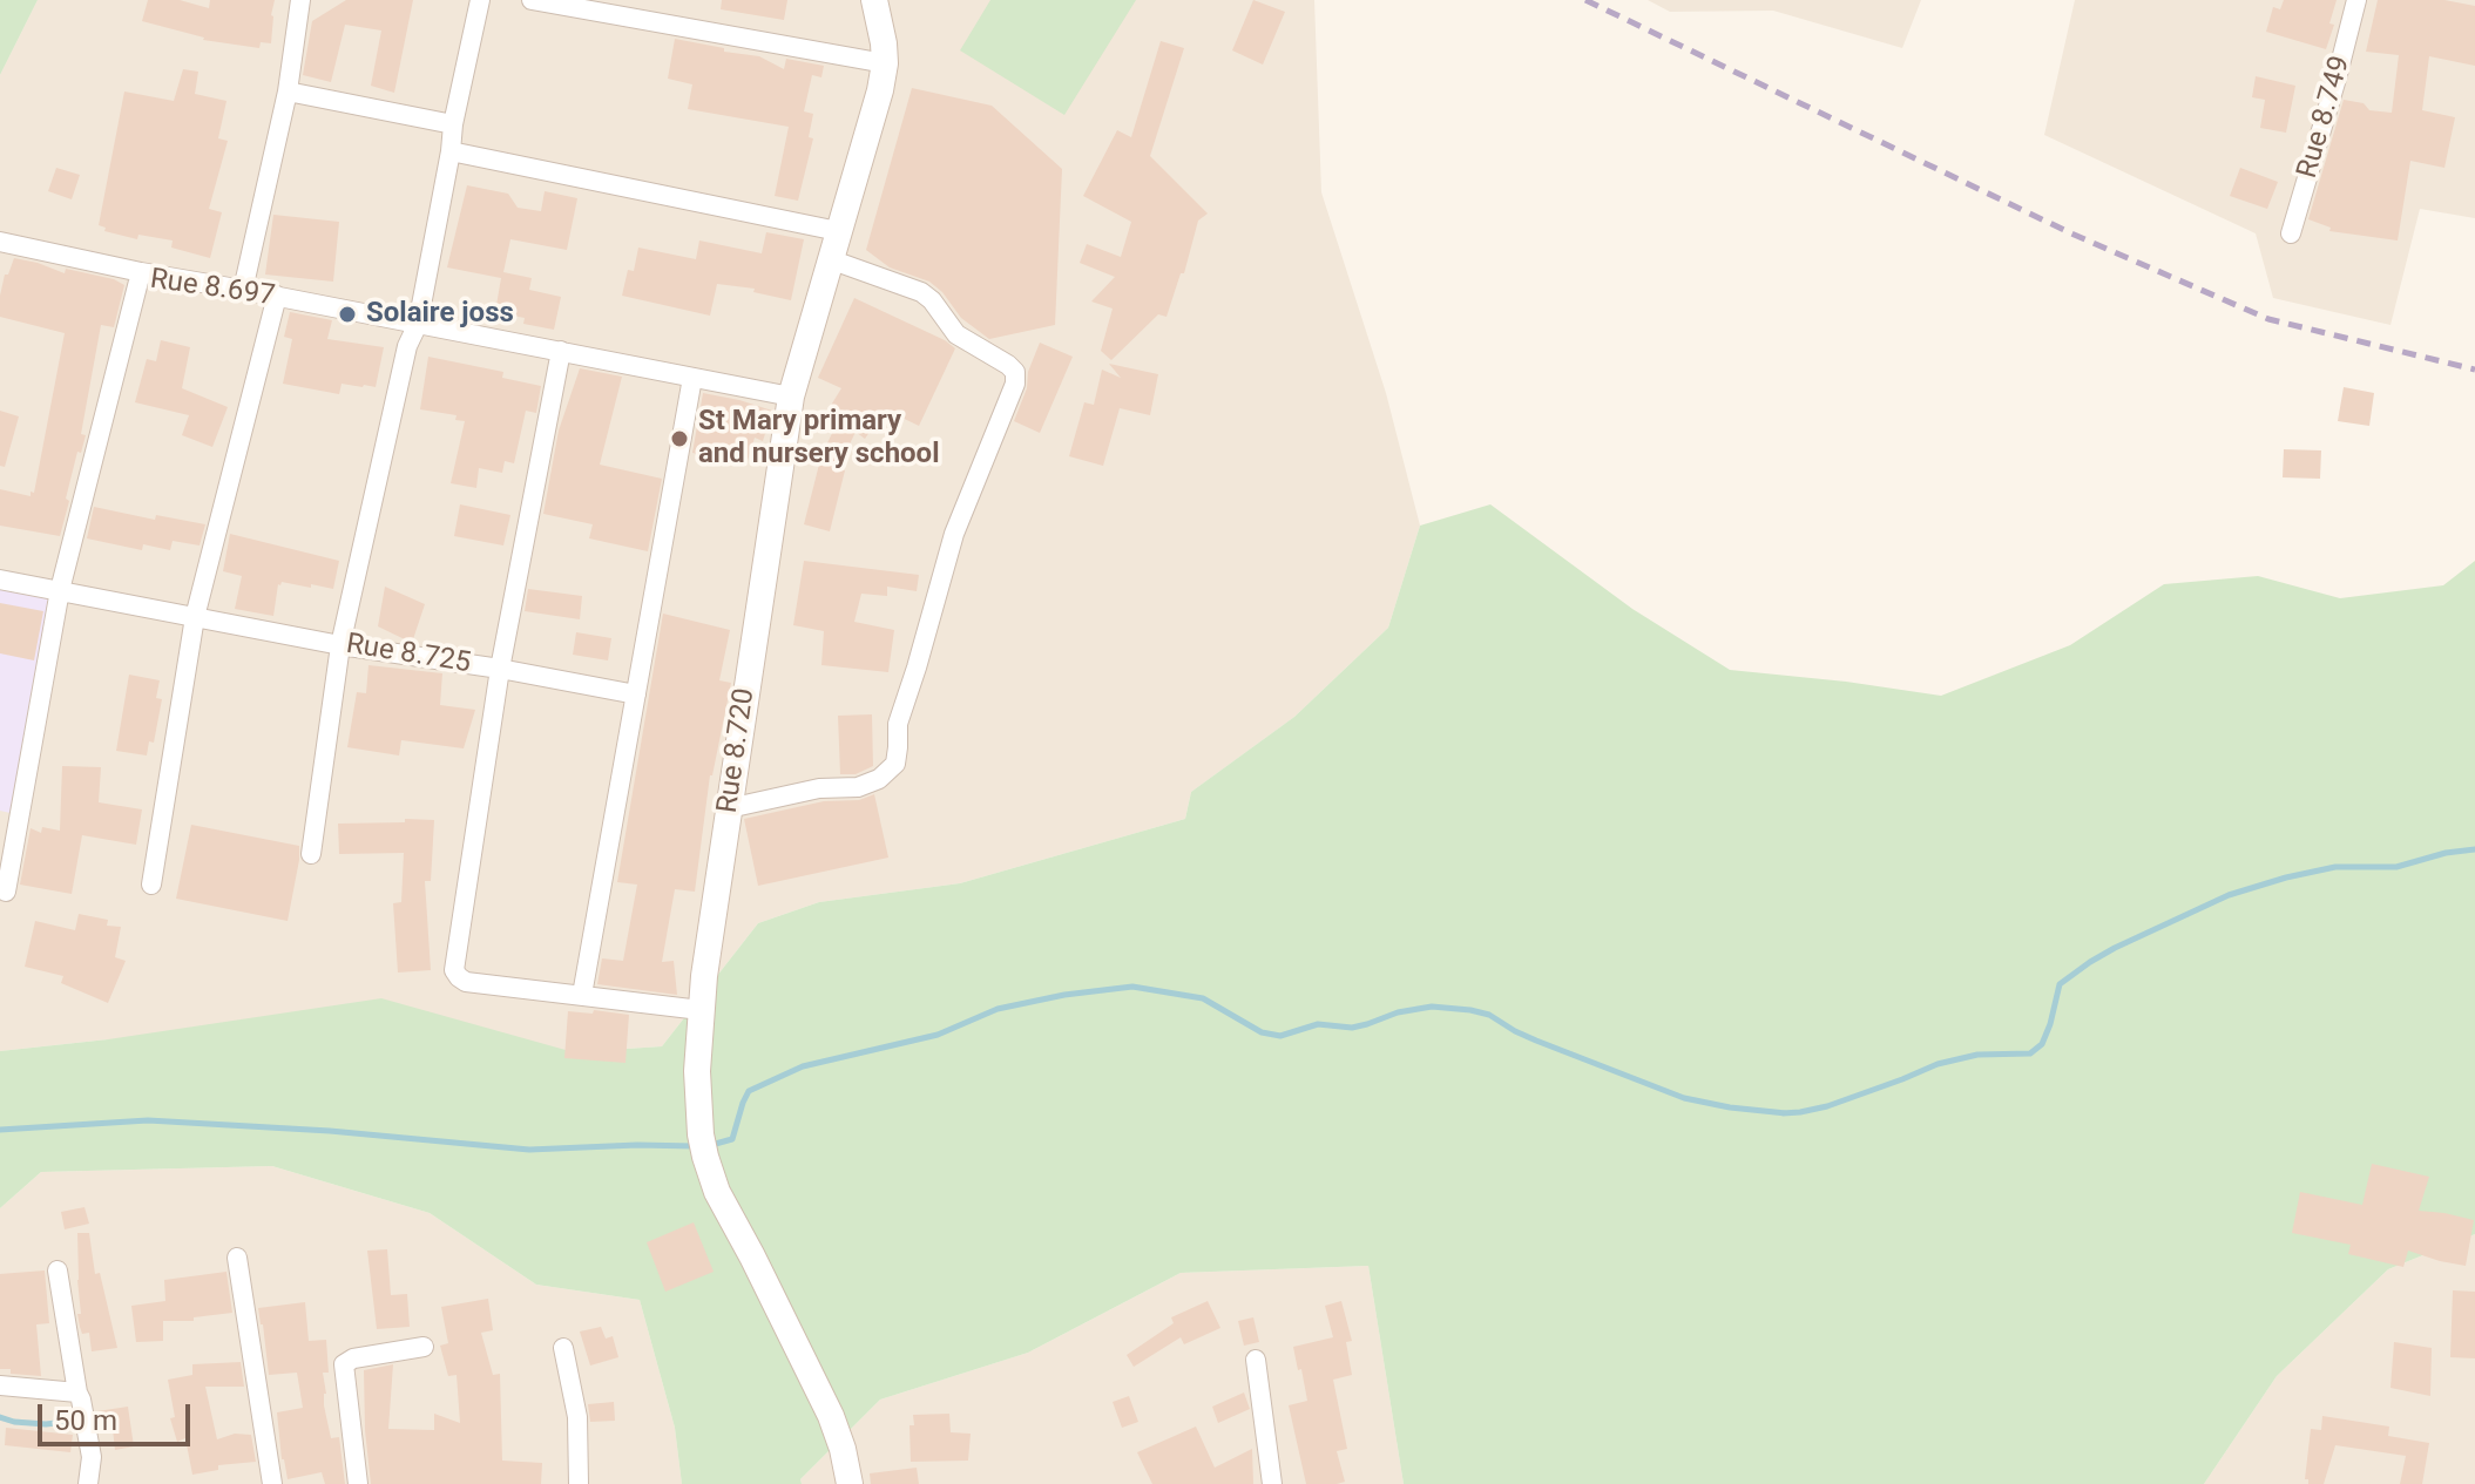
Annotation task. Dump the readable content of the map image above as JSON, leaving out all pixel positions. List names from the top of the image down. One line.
{"streets":{"main road":["Rue 8.720"],"street":["Rue 8.749","Rue 8.697","Rue 8.725"]},"crossings":[["Rue 8.697","Rue 8.725"],["Rue 8.697","Rue 8.720"]],"places":["Solaire joss","St Mary primary and nursery school"],"scale_bar":"50 m"}
